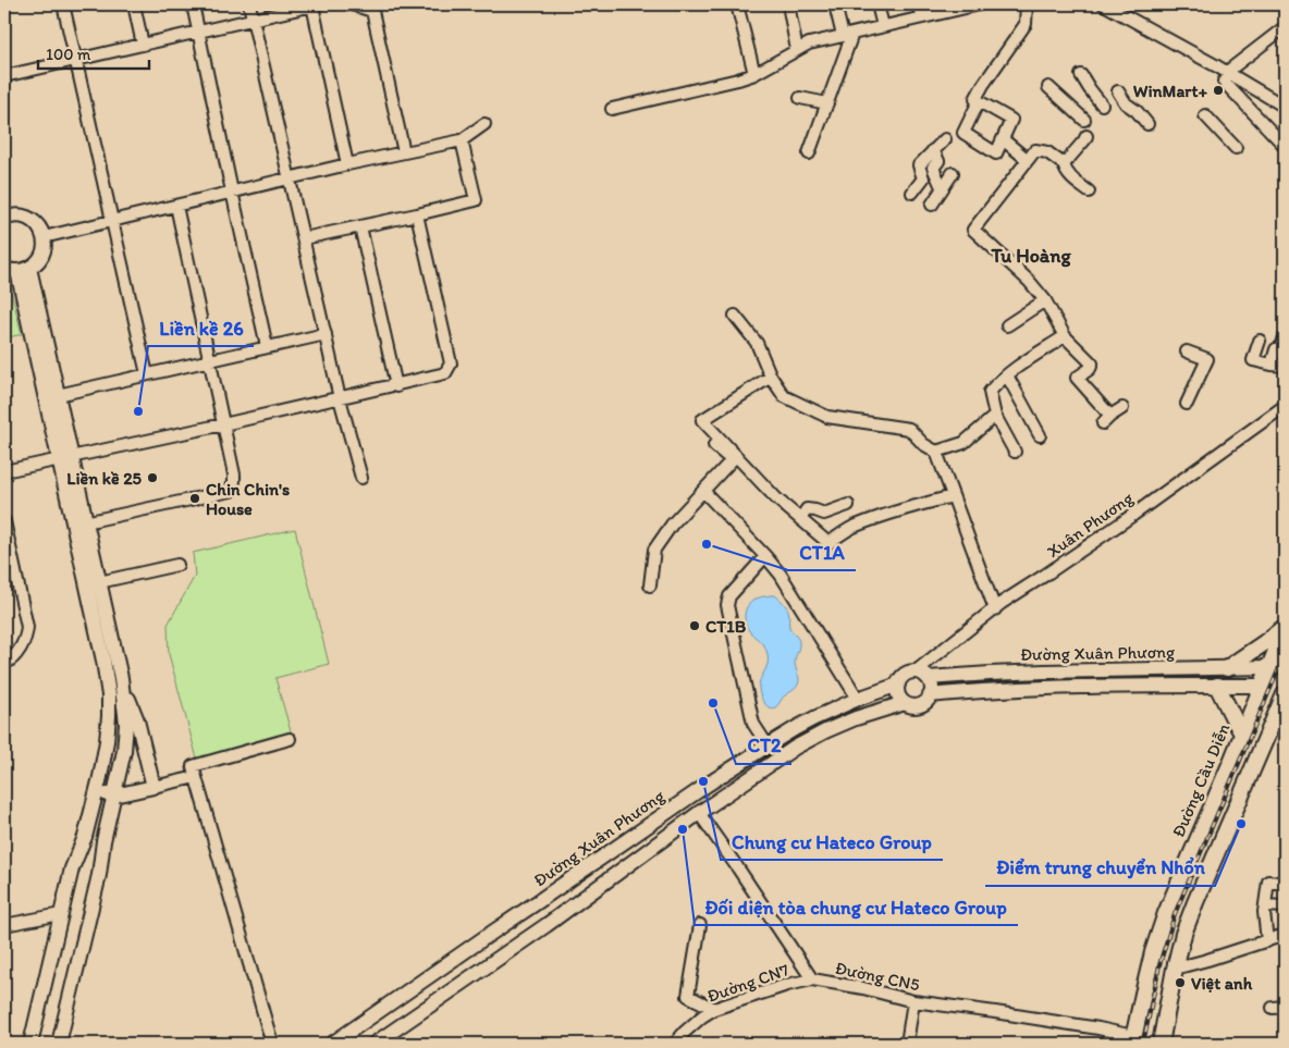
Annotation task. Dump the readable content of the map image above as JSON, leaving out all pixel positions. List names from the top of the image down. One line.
{"streets":{"highway":["Đường Cầu Diễn"],"main road":["Đường Xuân Phương"],"street":["Xuân Phương","Đường CN5","Đường CN7"]},"crossings":[["Xuân Phương","Đường Xuân Phương"],["Đường Xuân Phương","Đường Cầu Diễn"],["Đường Cầu Diễn","Đường CN5"],["Đường CN5","Đường CN7"]],"districts":["Tu Hoàng"],"places":["WinMart+","Liền kề 26","Liền kề 25","Chin Chin's House","CT1A","CT1B","CT2","Chung cư Hateco Group","Điểm trung chuyển Nhổn","Đối diện tòa chung cư Hateco Group","Việt anh"],"scale_bar":"100 m"}
